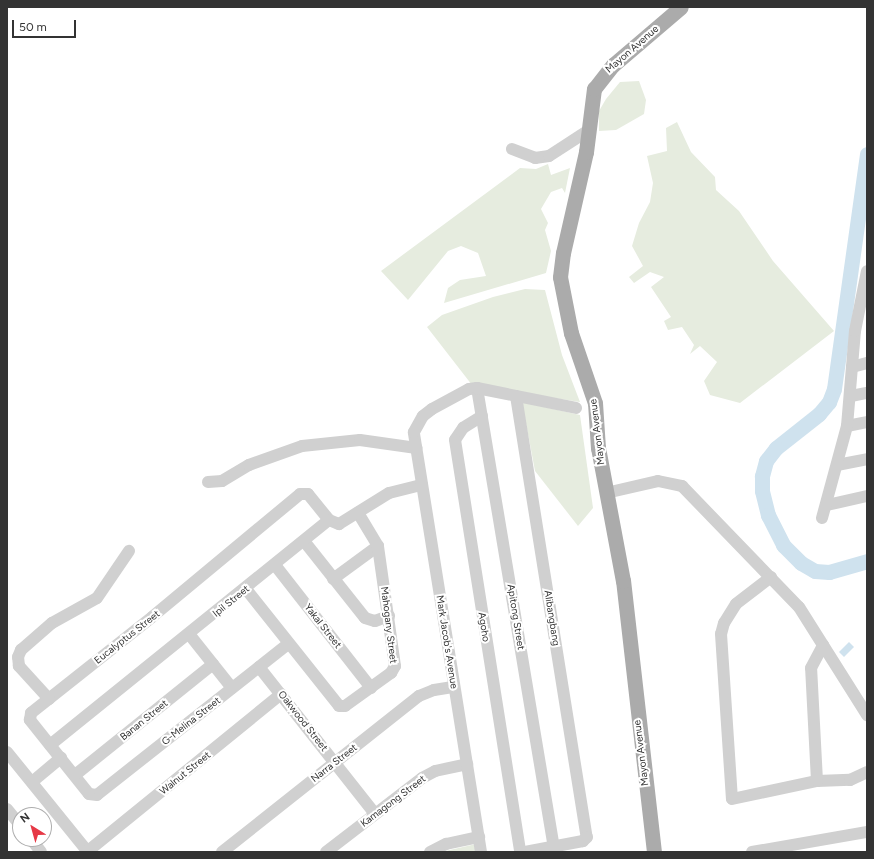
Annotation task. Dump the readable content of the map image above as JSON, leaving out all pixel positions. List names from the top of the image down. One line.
{"streets":{"main road":["Mayon Avenue"],"street":["Ipil Street","Apitong Street","Alibangbang","Mahogany Street","Yakal Street","Agoho","Eucalyptus Street","Mark Jacob's Avenue","Banan Street","G-Melina Street","Oakwood Street","Narra Street","Walnut Street","Kamagong Street"]},"crossings":[["Ipil Street","Mahogany Street"],["Ipil Street","Yakal Street"],["Ipil Street","Eucalyptus Street"],["Apitong Street","Alibangbang"],["Apitong Street","Agoho"],["Apitong Street","Mark Jacob's Avenue"],["Mahogany Street","Yakal Street"],["Mahogany Street","G-Melina Street"],["Eucalyptus Street","Banan Street"],["Eucalyptus Street","G-Melina Street"],["Mark Jacob's Avenue","Narra Street"],["Mark Jacob's Avenue","Kamagong Street"],["G-Melina Street","Oakwood Street"],["Oakwood Street","Narra Street"],["Oakwood Street","Walnut Street"],["Oakwood Street","Kamagong Street"]],"scale_bar":"50 m","north":"top left"}
